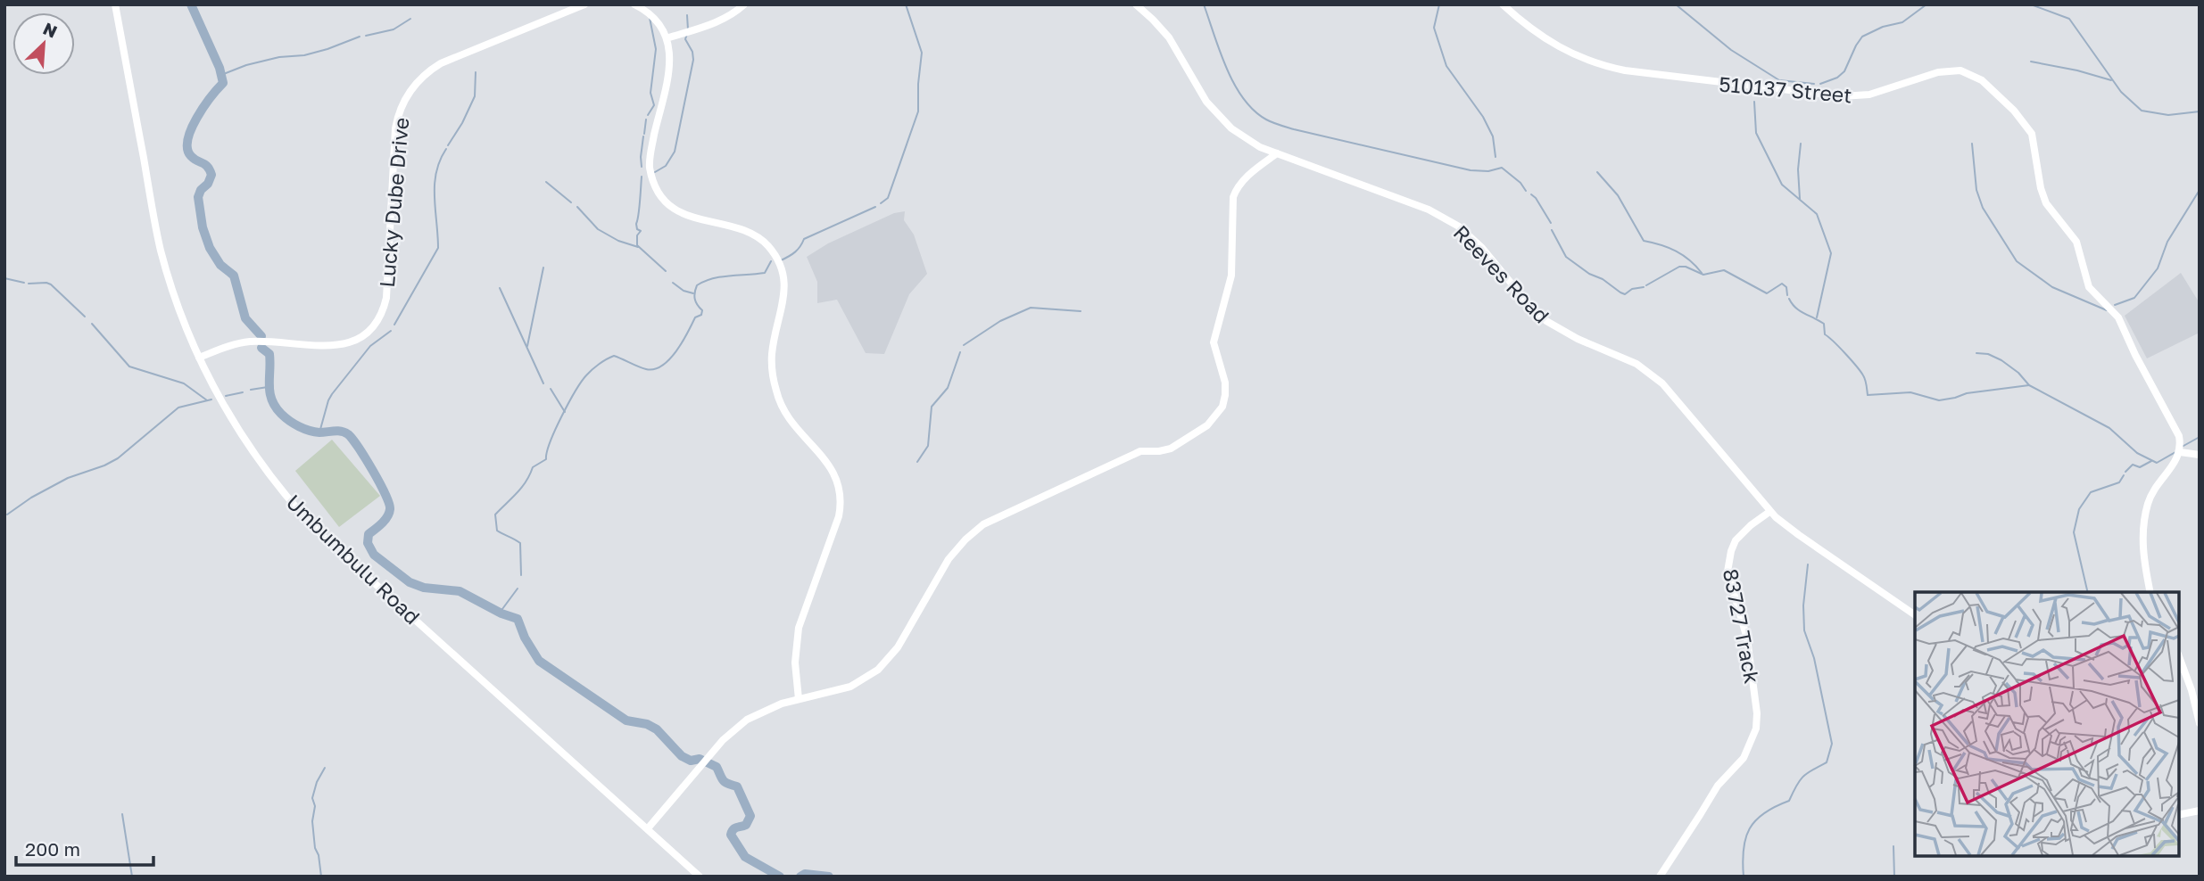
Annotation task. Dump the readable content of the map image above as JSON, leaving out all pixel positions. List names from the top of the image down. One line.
{"streets":{"street":["510137 Street","Lucky Dube Drive","Reeves Road","Umbumbulu Road","83727 Track"]},"crossings":[["Lucky Dube Drive","Umbumbulu Road"],["Reeves Road","83727 Track"]],"scale_bar":"200 m","north":"top right"}
